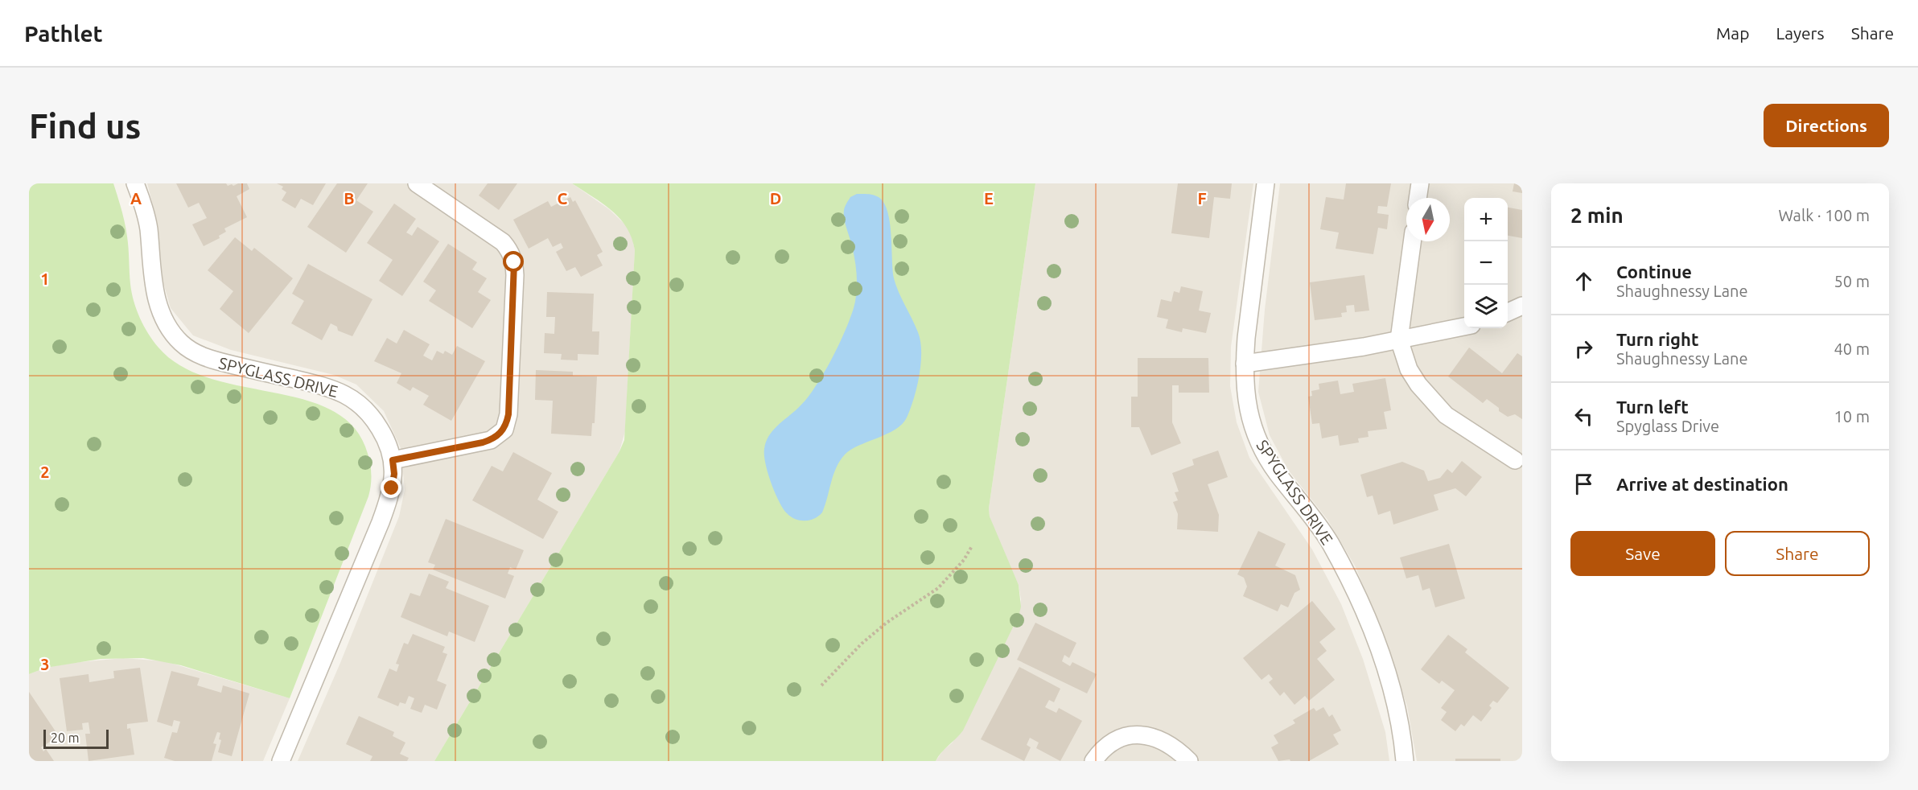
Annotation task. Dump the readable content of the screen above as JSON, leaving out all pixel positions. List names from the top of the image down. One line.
{"streets":{"street":["SPYGLASS DRIVE"]},"scale_bar":"20 m","north":"bottom","page":{"header":"Pathlet","nav":["Map","Layers","Share"],"buttons":["Directions",["Save","Share"]],"title":"Find us","heading":["2 min","Walk · 100 m"],"map_buttons":["+","−"],"list":[["Continue","Shaughnessy Lane","50 m"],["Turn right","Shaughnessy Lane","40 m"],["Turn left","Spyglass Drive","10 m"],"Arrive at destination"],"scale":"20 m"},"grid":{"columns":["A","B","C","D","E","F"],"rows":["1","2","3"]}}
